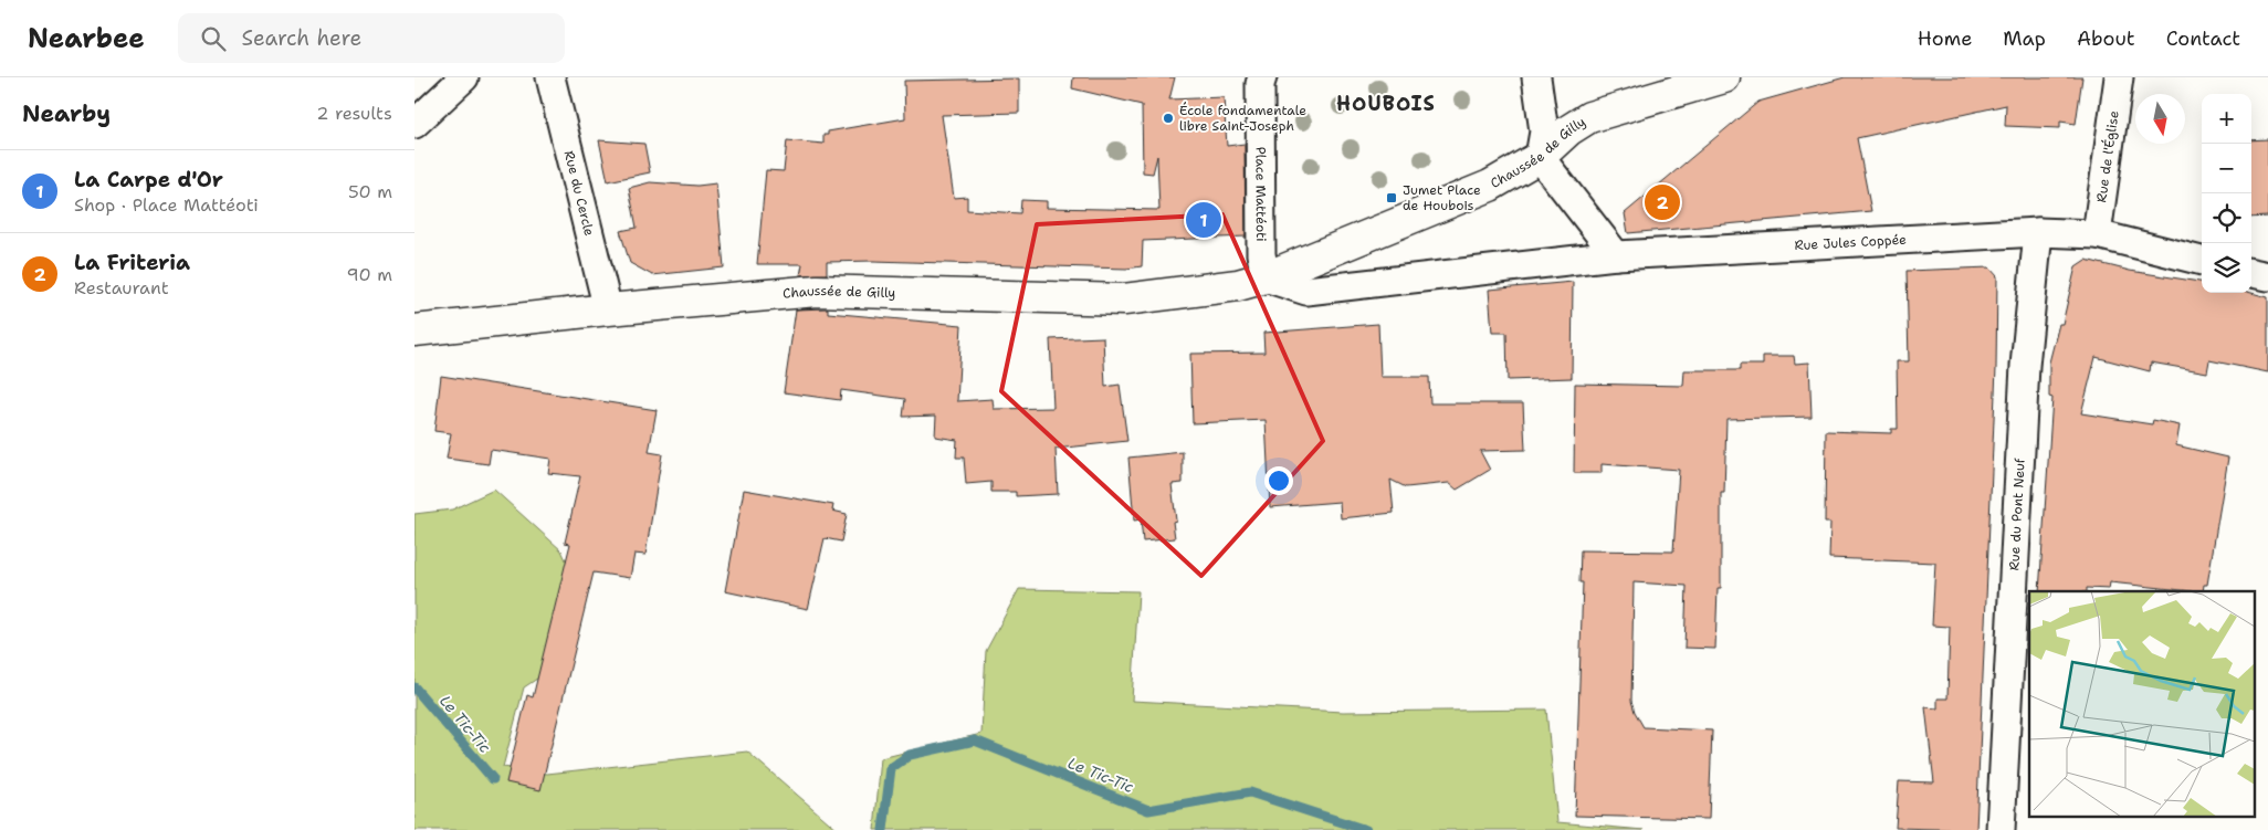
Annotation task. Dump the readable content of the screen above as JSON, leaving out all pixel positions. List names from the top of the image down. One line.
{"streets":{"street":["Chaussée de Gilly","Rue de l'Église","Rue du Cercle","Place Mattéoti","Rue Jules Coppée","Rue du Pont Neuf"]},"crossings":[["Chaussée de Gilly","Rue du Cercle"],["Chaussée de Gilly","Place Mattéoti"],["Rue de l'Église","Rue Jules Coppée"],["Rue Jules Coppée","Rue du Pont Neuf"]],"districts":["HOUBOIS"],"water":["Le Tic-Tic"],"places":{"other":["École fondamentale libre Saint-Joseph"],"transit":["Jumet Place de Houbois"]},"north":"bottom","page":{"header":"Nearbee","search":"Search here","nav":["Home","Map","About","Contact"],"heading":["Nearby","2 results"],"map_buttons":["+","−"],"list":[{"mark":"1","name":"La Carpe d'Or","note":"Shop · Place Mattéoti","value":"50 m"},{"mark":"2","name":"La Friteria","note":"Restaurant","value":"90 m"}],"pins":["2","1"]}}
